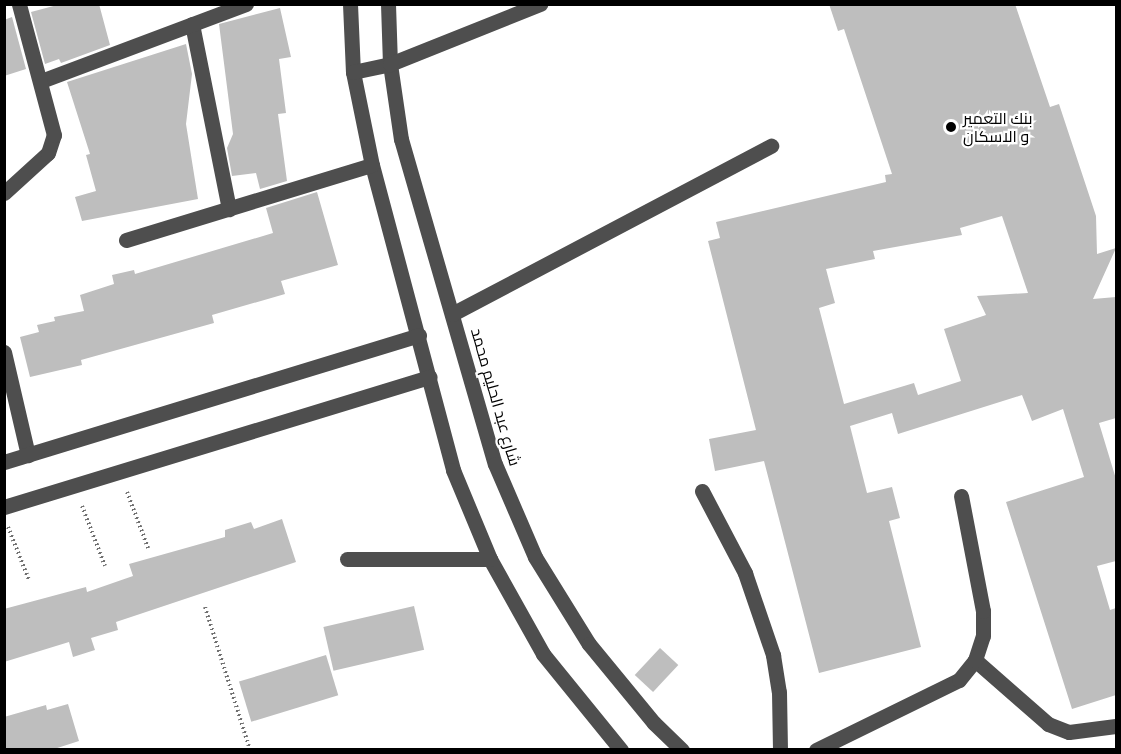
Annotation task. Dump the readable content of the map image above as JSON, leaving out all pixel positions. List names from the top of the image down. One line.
{"streets":{"street":["شارع عبد الحليم محمد"]},"places":["بنك التعمير و الاسكان"]}
